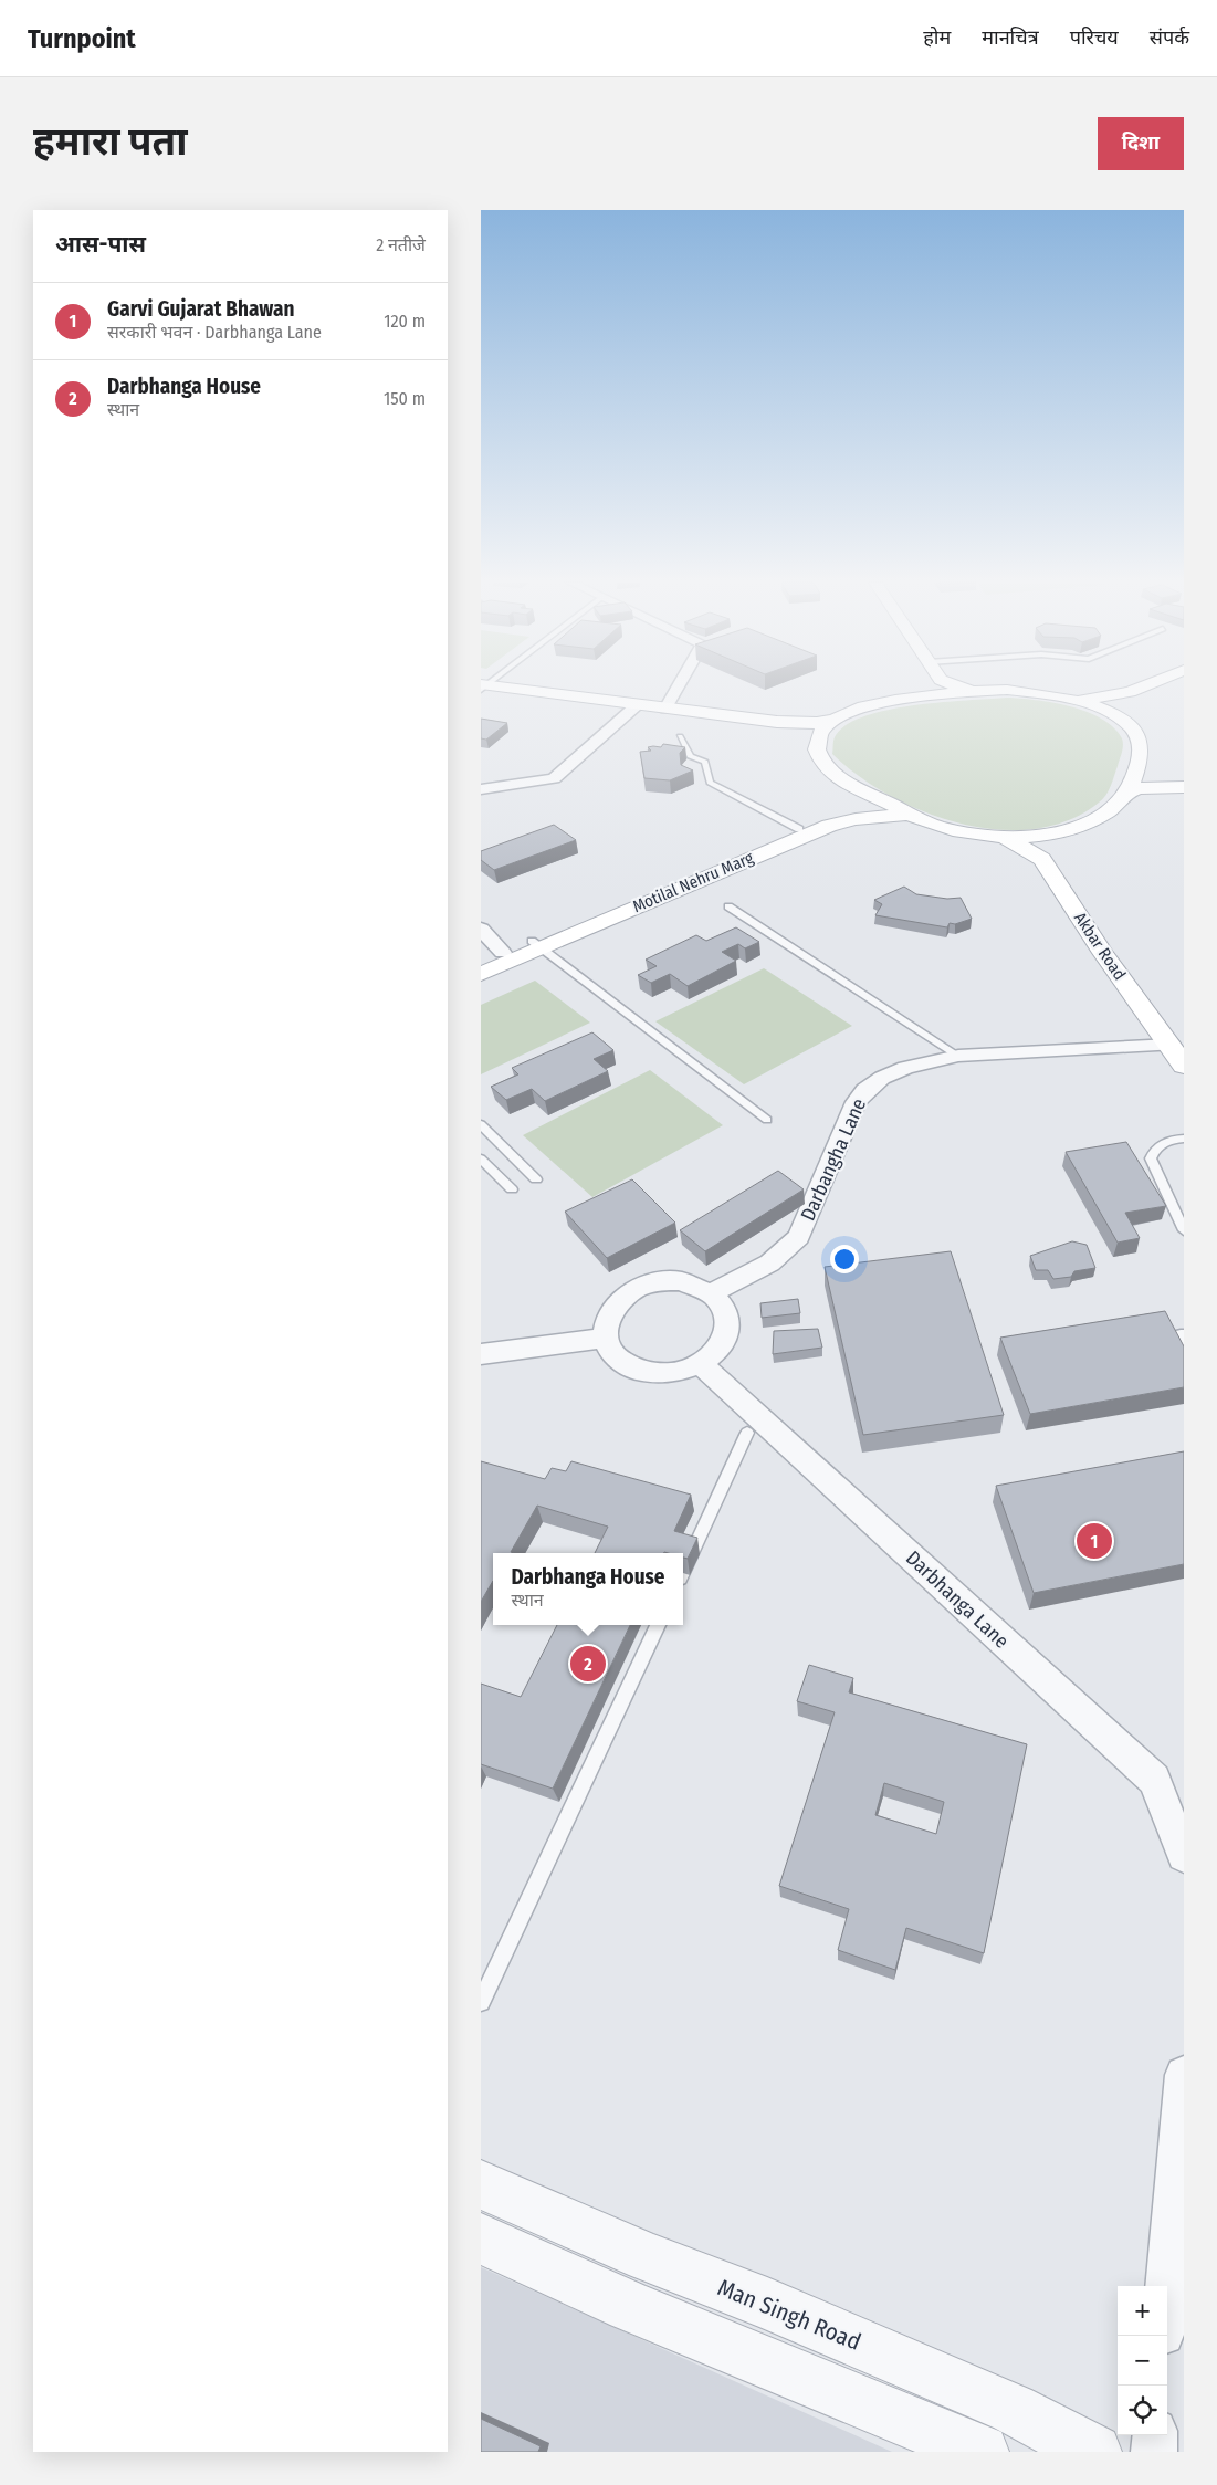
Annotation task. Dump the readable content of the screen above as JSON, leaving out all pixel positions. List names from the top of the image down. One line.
{"streets":{"main road":["Motilal Nehru Marg","Akbar Road"],"street":["Darbangha Lane","Darbhanga Lane","Man Singh Road"]},"crossings":[["Akbar Road","Darbangha Lane"],["Darbangha Lane","Darbhanga Lane"]],"page":{"header":"Turnpoint","nav":["होम","मानचित्र","परिचय","संपर्क"],"buttons":"दिशा","title":"हमारा पता","heading":["आस-पास","2 नतीजे"],"list":[{"mark":"1","name":"Garvi Gujarat Bhawan","note":"सरकारी भवन · Darbhanga Lane","value":"120 m"},{"mark":"2","name":"Darbhanga House","note":"स्थान","value":"150 m"}],"pins":["1","2"],"popup":["Darbhanga House","स्थान"],"map_buttons":["+","−"]}}
